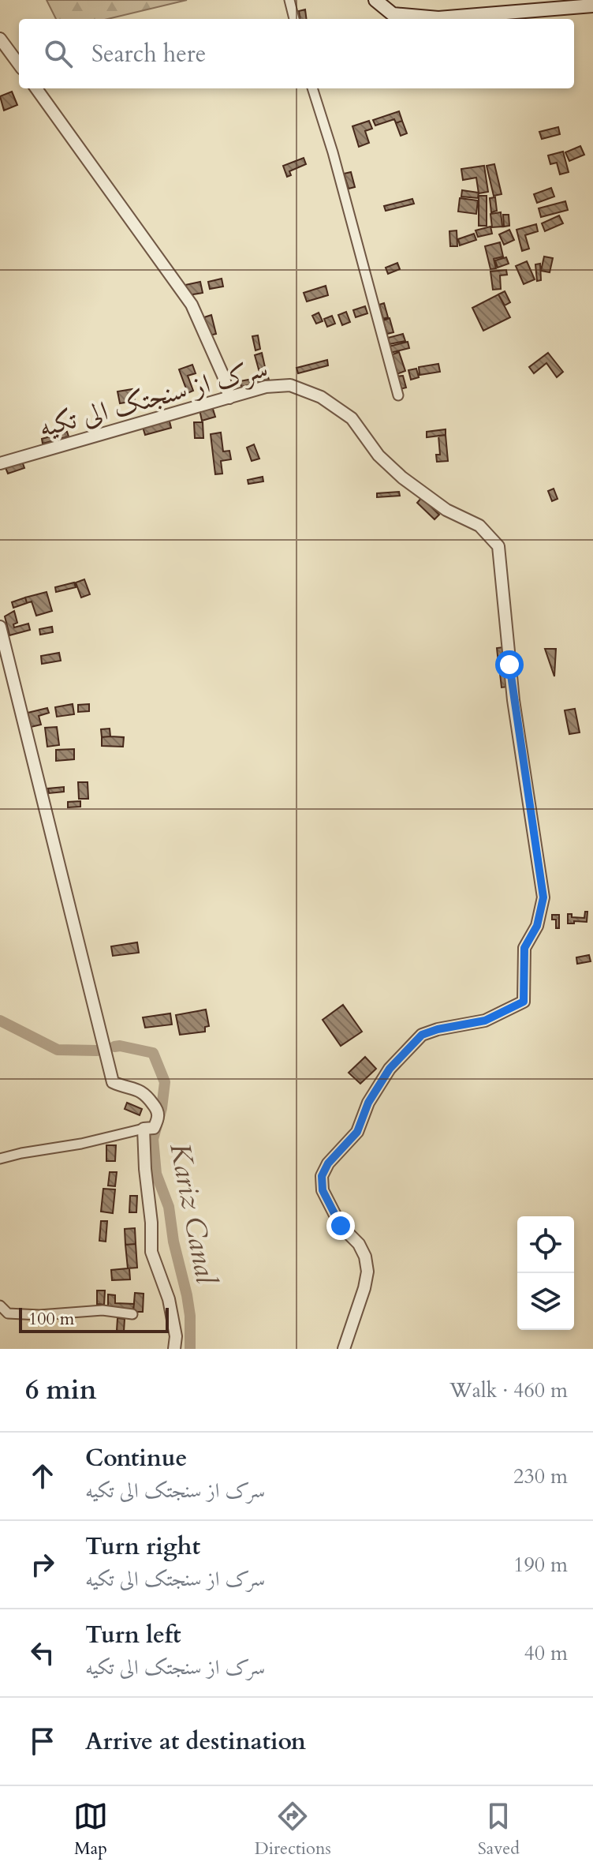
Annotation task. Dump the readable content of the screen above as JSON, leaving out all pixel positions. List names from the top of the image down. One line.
{"streets":{"street":["سرک از سنجتک الی تکیه"]},"water":["Kariz Canal"],"scale_bar":"100 m","page":{"search":"Search here","scale":"100 m","heading":["6 min","Walk · 460 m"],"list":[["Continue","سرک از سنجتک الی تکیه","230 m"],["Turn right","سرک از سنجتک الی تکیه","190 m"],["Turn left","سرک از سنجتک الی تکیه","40 m"],"Arrive at destination"],"nav":["Map","Directions","Saved"]}}
